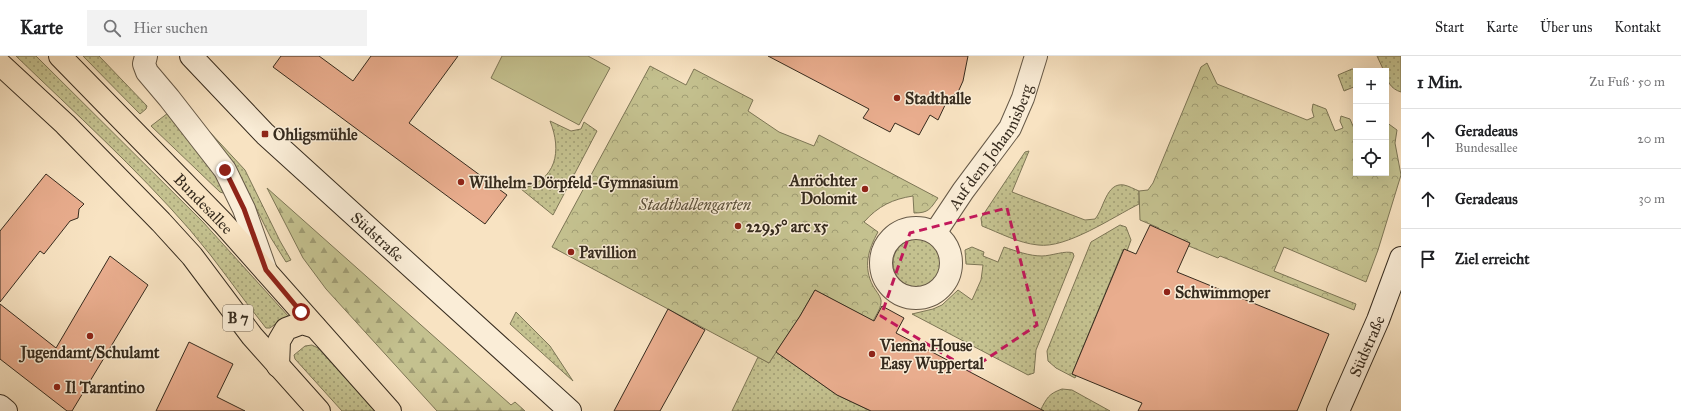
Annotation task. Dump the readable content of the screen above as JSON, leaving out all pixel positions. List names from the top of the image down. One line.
{"streets":{"main road":["Bundesallee","B 7"],"street":["Auf dem Johannisberg","Südstraße"]},"parks":["Stadthallengarten"],"places":{"other":["Stadthalle","Wilhelm-Dörpfeld-Gymnasium","Anröchter Dolomit","229,5° arc x5","Pavillion","Schwimmoper","Jugendamt/Schulamt","Vienna House Easy Wuppertal","Il Tarantino"],"transit":["Ohligsmühle"]},"page":{"header":"Karte","search":"Hier suchen","nav":["Start","Karte","Über uns","Kontakt"],"heading":["1 Min.","Zu Fuß · 50 m"],"map_buttons":["+","−"],"list":[["Geradeaus","Bundesallee","20 m"],["Geradeaus","30 m"],"Ziel erreicht"]}}
